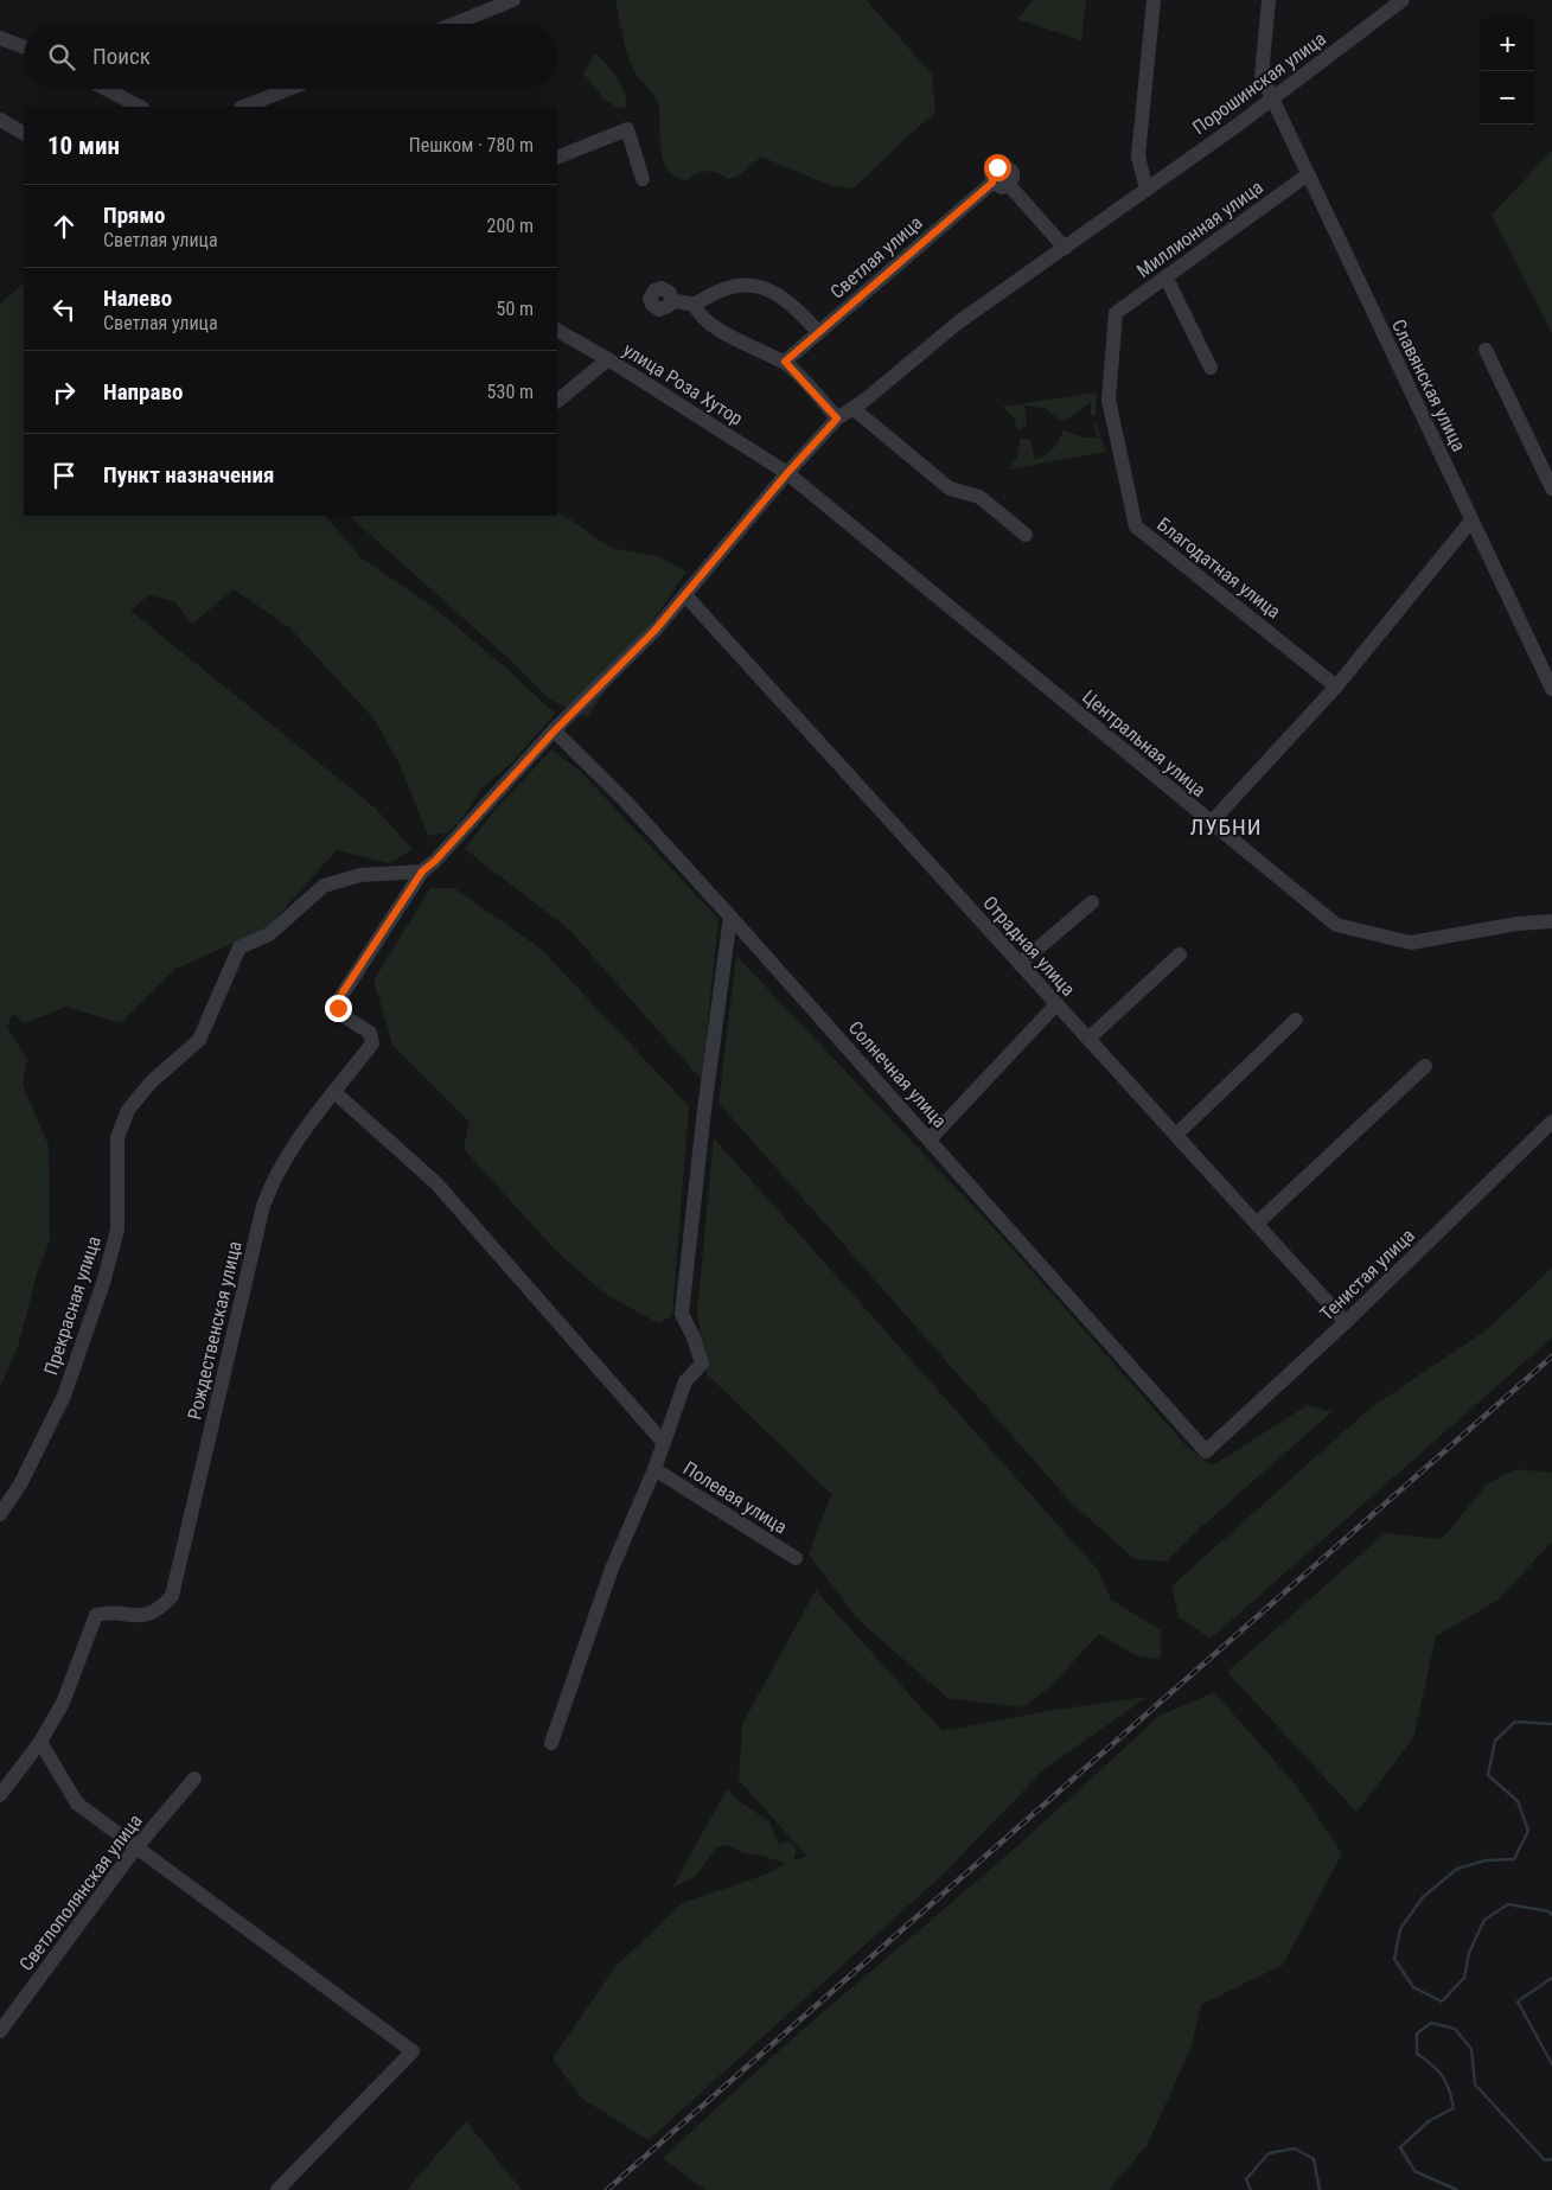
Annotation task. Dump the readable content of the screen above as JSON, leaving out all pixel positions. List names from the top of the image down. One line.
{"streets":{"street":["Порошинская улица","Миллионная улица","Светлая улица","улица Роза Хутор","Славянская улица","Благодатная улица","Центральная улица","Отрадная улица","Солнечная улица","Тенистая улица","Прекрасная улица","Рождественская улица","Полевая улица","Светлополянская улица"]},"crossings":[["Порошинская улица","Светлая улица"],["Порошинская улица","улица Роза Хутор"],["Порошинская улица","Славянская улица"],["Порошинская улица","Центральная улица"],["Порошинская улица","Отрадная улица"],["Порошинская улица","Солнечная улица"],["Порошинская улица","Прекрасная улица"],["Порошинская улица","Рождественская улица"],["Миллионная улица","Славянская улица"],["Миллионная улица","Благодатная улица"],["улица Роза Хутор","Центральная улица"],["Отрадная улица","Тенистая улица"],["Солнечная улица","Тенистая улица"]],"districts":["ЛУБНИ"],"page":{"map_buttons":["+","−"],"search":"Поиск","heading":["10 мин","Пешком · 780 m"],"list":[["Прямо","Светлая улица","200 m"],["Налево","Светлая улица","50 m"],["Направо","530 m"],"Пункт назначения"]}}
